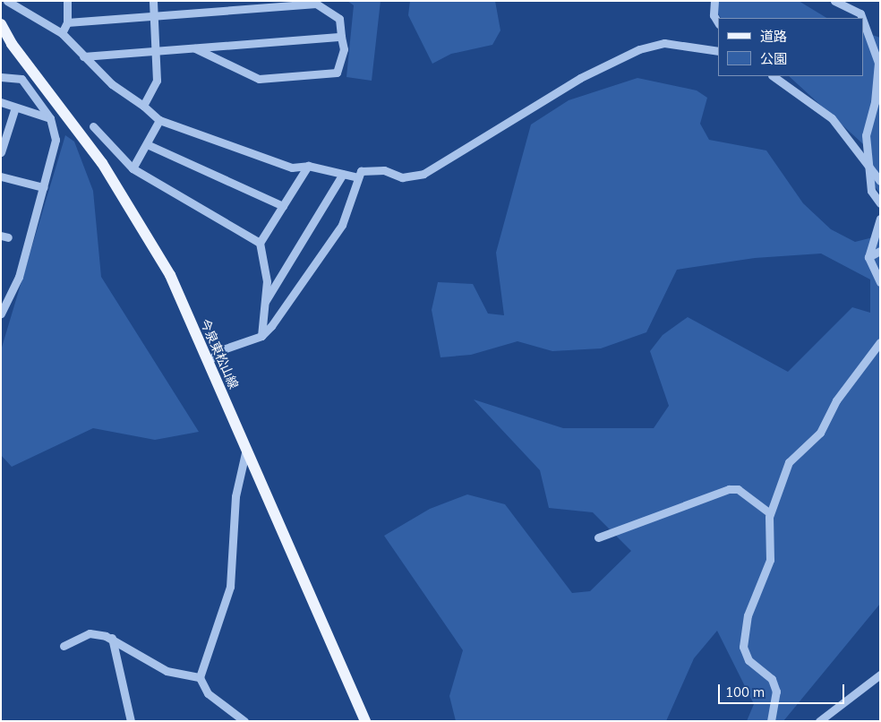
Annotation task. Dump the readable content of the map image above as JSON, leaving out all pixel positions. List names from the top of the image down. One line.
{"streets":{"main road":["今泉東松山線"]},"legend":["道路","公園"],"scale_bar":"100 m"}
